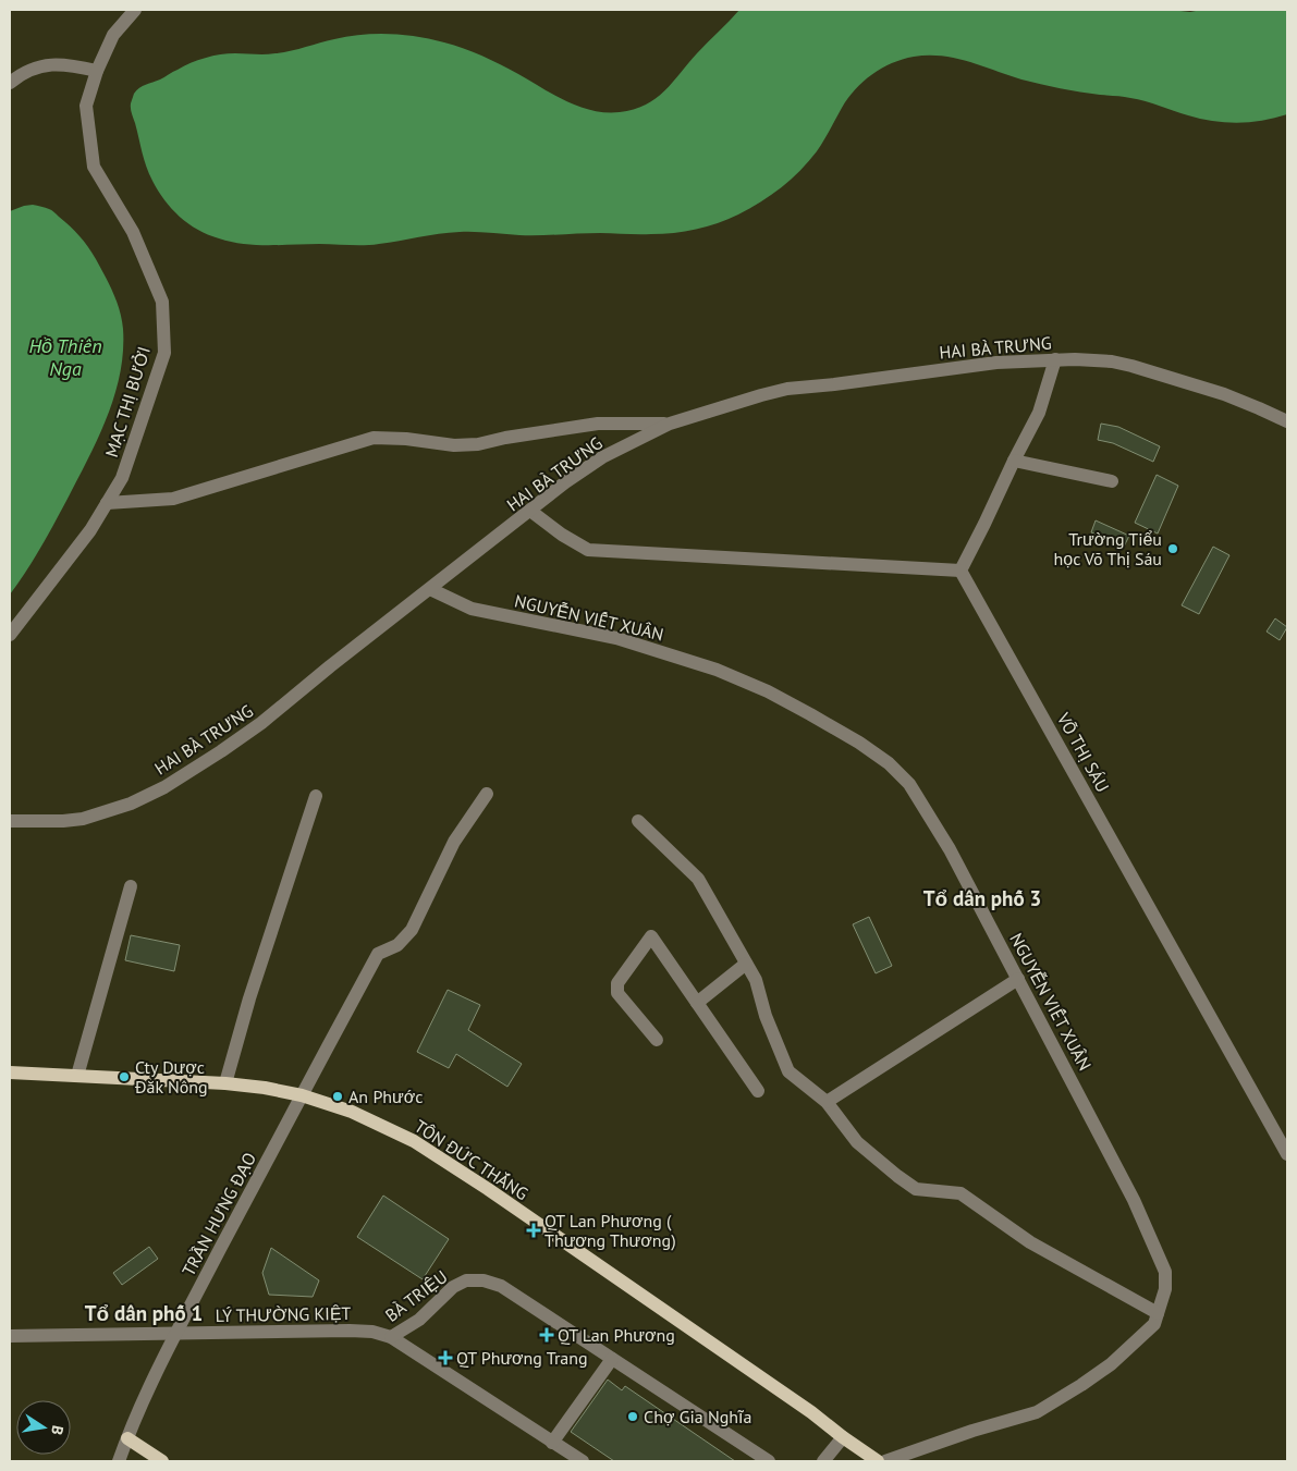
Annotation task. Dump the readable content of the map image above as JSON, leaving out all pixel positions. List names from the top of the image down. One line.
{"streets":{"main road":["TÔN ĐỨC THẮNG"],"street":["HAI BÀ TRƯNG","MẠC THỊ BƯỞI","NGUYỄN VIẾT XUÂN","VÕ THỊ SÁU","TRẦN HƯNG ĐẠO","BÀ TRIỆU","LÝ THƯỜNG KIỆT"]},"crossings":[["HAI BÀ TRƯNG","NGUYỄN VIẾT XUÂN"],["TÔN ĐỨC THẮNG","TRẦN HƯNG ĐẠO"],["TRẦN HƯNG ĐẠO","LÝ THƯỜNG KIỆT"],["BÀ TRIỆU","LÝ THƯỜNG KIỆT"]],"districts":["Tổ dân phố 3","Tổ dân phố 1"],"water":["Hồ Thiên Nga"],"places":{"other":["Trường Tiểu học Võ Thị Sáu","Cty Dược Đăk Nông","An Phước","Chợ Gia Nghĩa"],"health":["QT Lan Phương ( Thương Thương)","QT Lan Phương","QT Phương Trang"]},"north":"right"}
